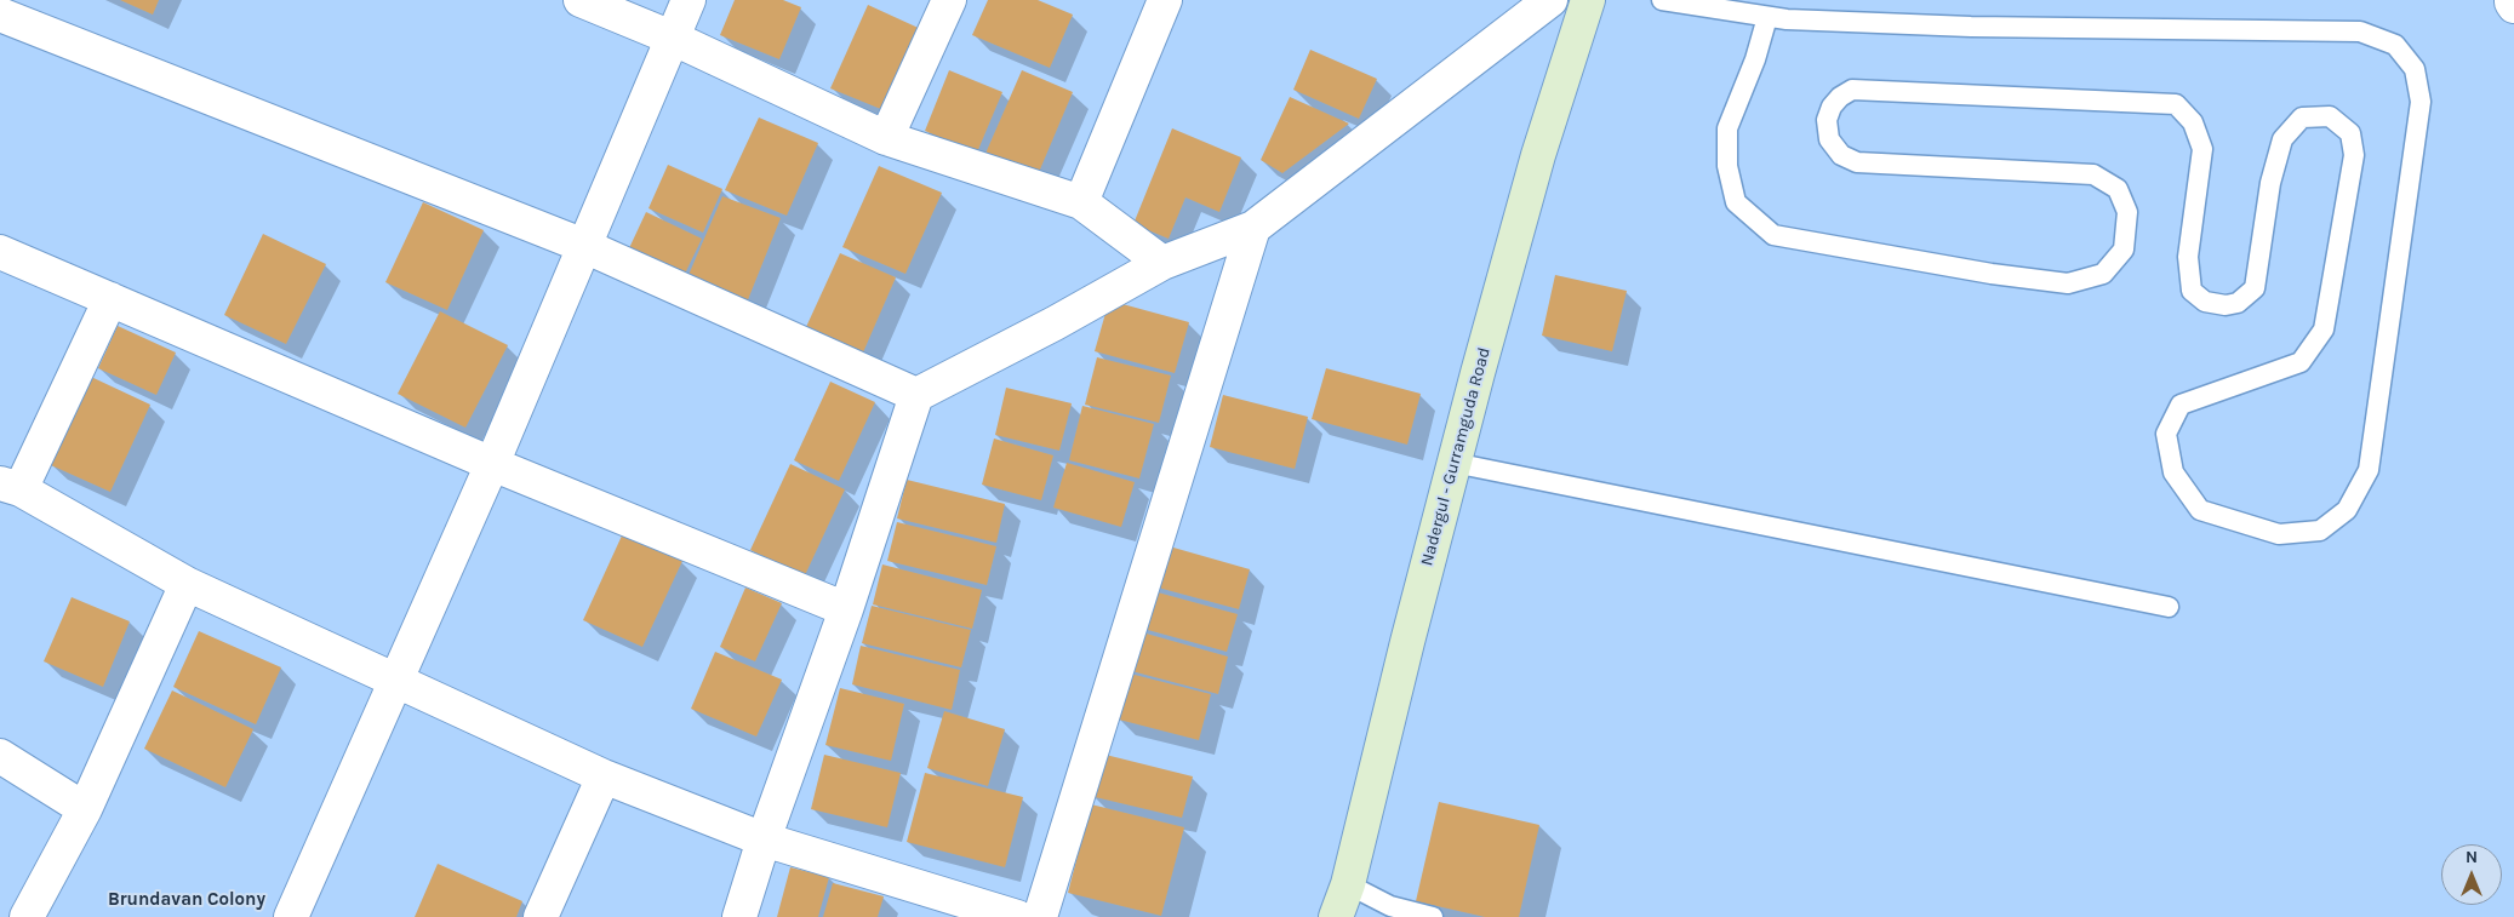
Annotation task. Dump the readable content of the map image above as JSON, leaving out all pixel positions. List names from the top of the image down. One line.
{"streets":{"main road":["Nadergul - Gurramguda Road"]},"districts":["Brundavan Colony"],"north":"top"}
